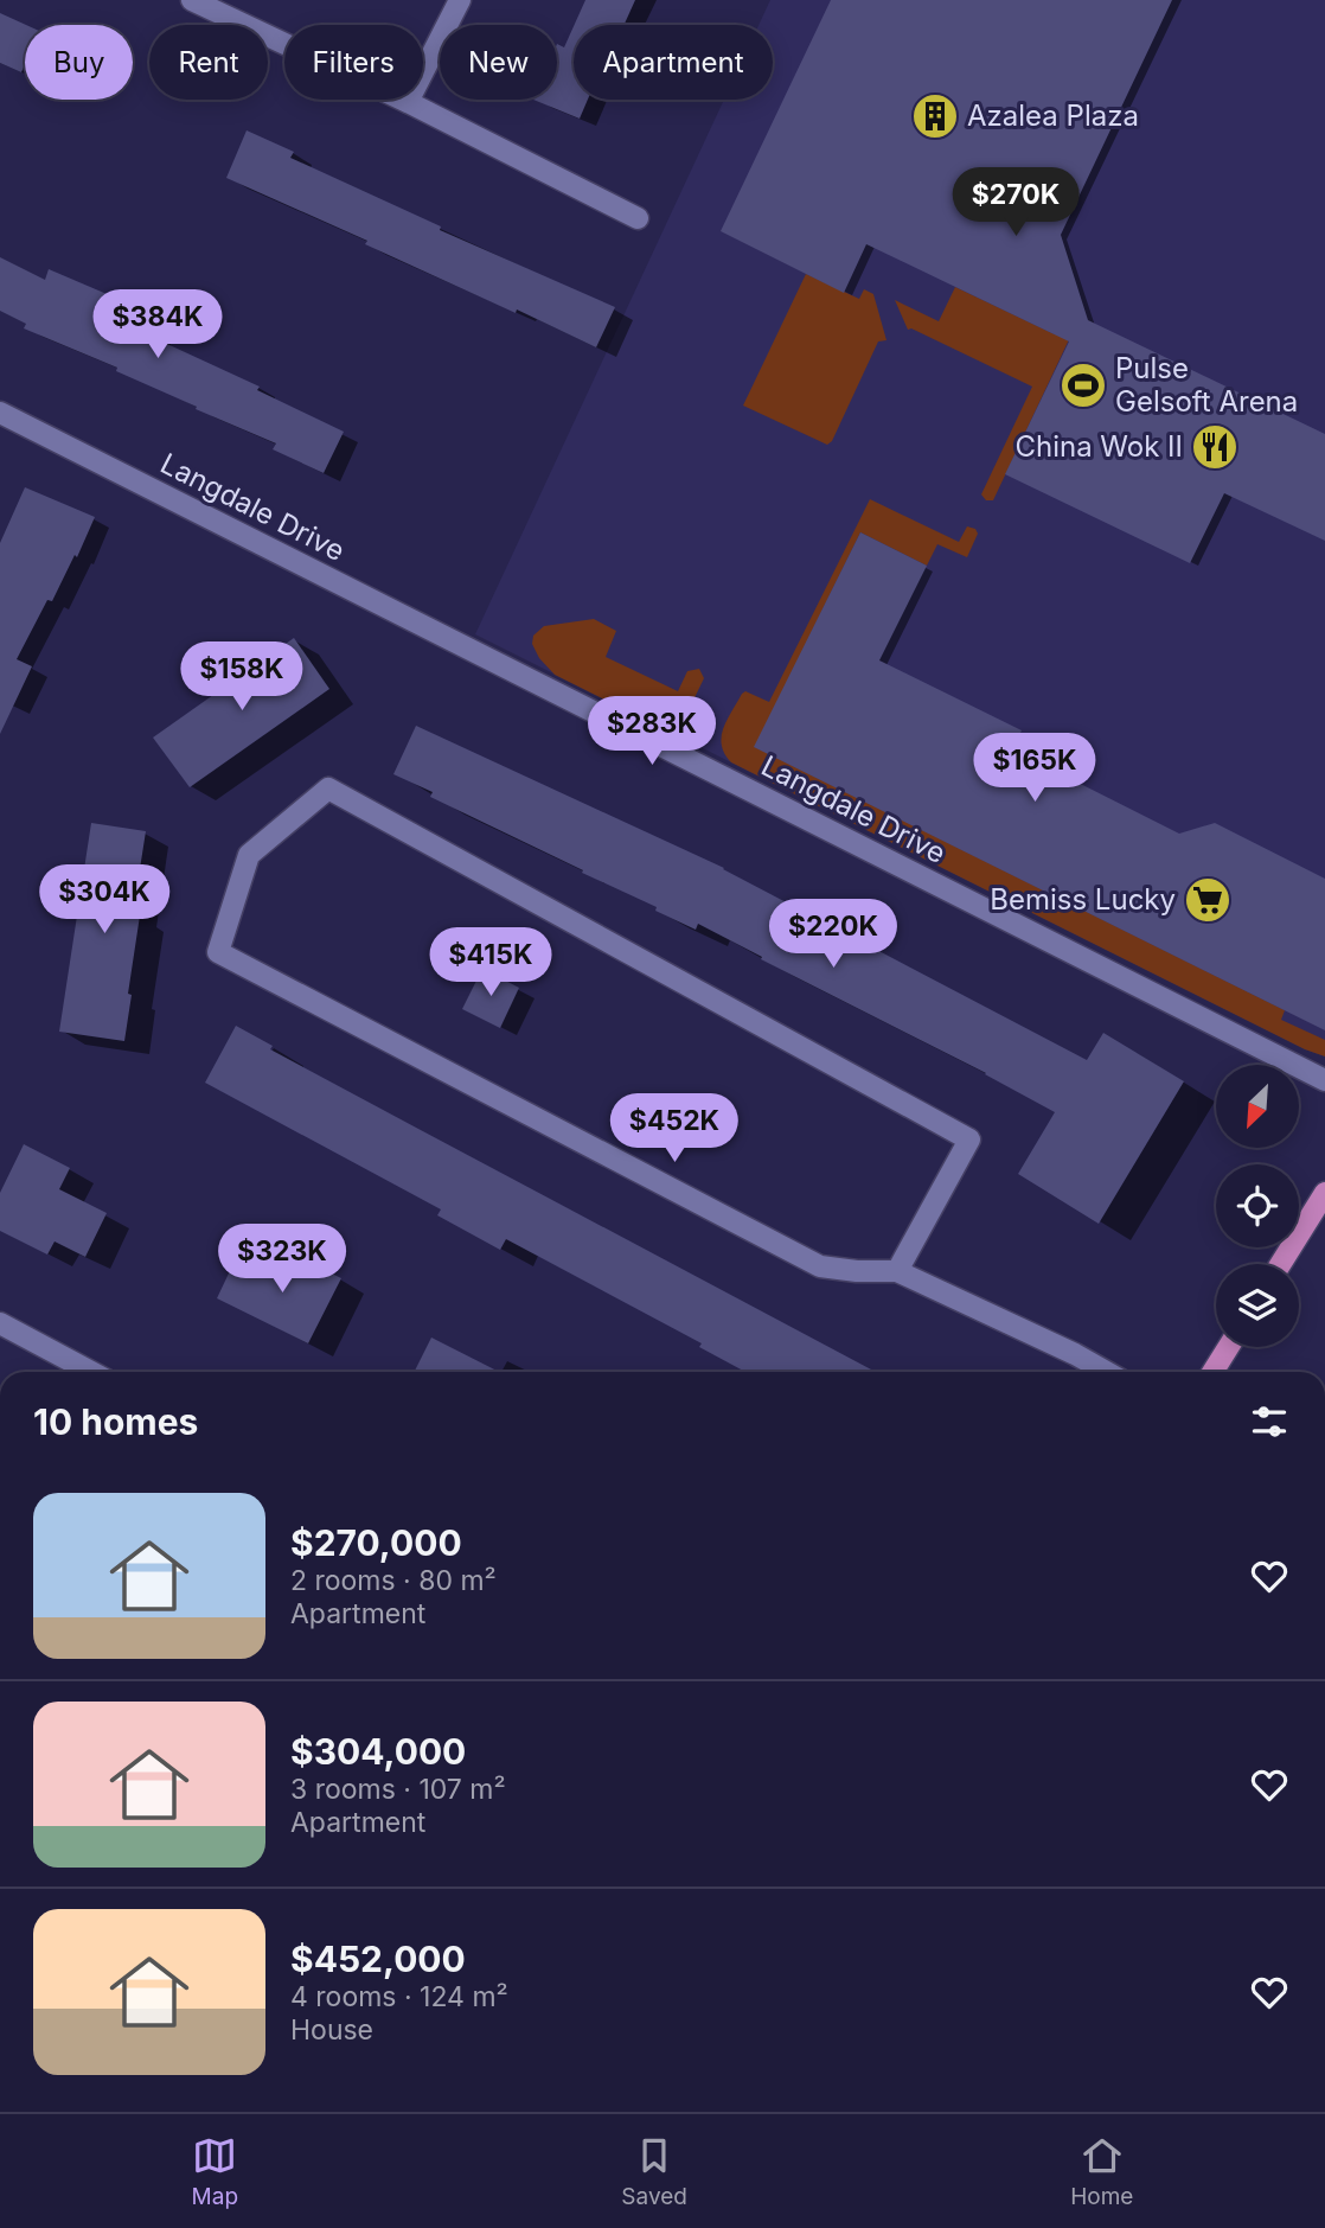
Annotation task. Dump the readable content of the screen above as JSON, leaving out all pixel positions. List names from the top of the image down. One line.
{"streets":{"street":["Langdale Drive"]},"places":{"building":["Azalea Plaza"],"sports":["Pulse Gelsoft Arena"],"restaurant":["China Wok II"],"supermarket":["Bemiss Lucky"]},"north":"bottom left","page":{"chip":["Buy","Rent","Filters","New","Apartment"],"price":["$270K","$384K","$158K","$283K","$165K","$304K","$220K","$415K","$452K","$323K"],"heading":"10 homes","list":[{"name":"$270,000","note":"2 rooms · 80 m² · Apartment"},{"name":"$304,000","note":"3 rooms · 107 m² · Apartment"},{"name":"$452,000","note":"4 rooms · 124 m² · House"}],"tabs":["Map","Saved","Home"]}}
